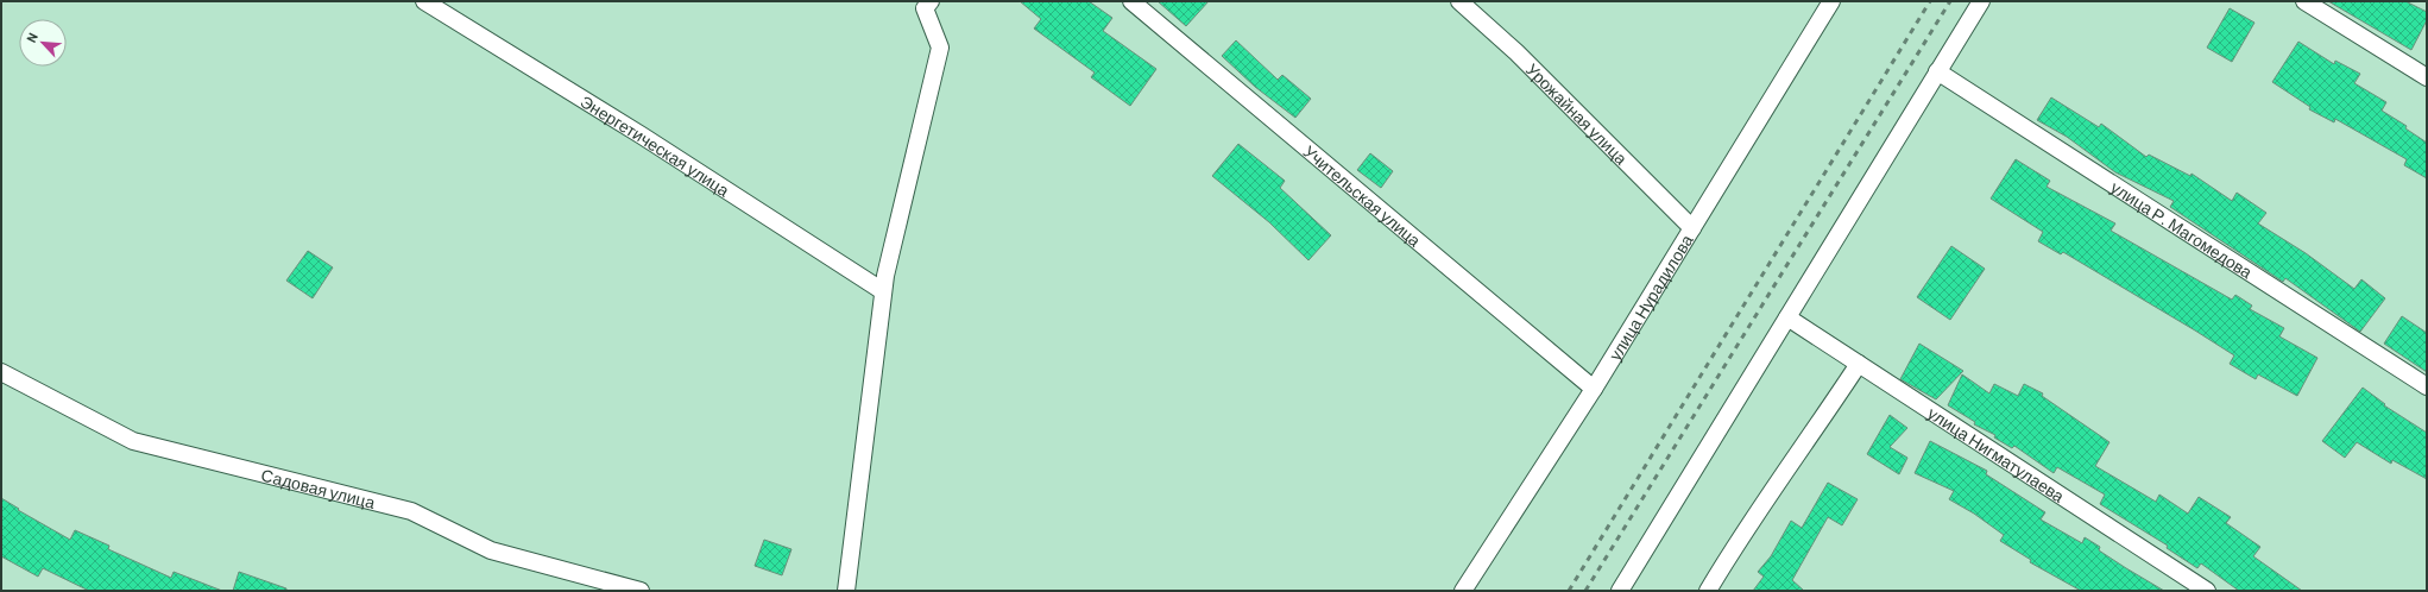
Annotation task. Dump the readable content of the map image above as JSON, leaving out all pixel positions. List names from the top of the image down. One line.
{"streets":{"street":["Урожайная улица","Энергетическая улица","Учительская улица","улица Р. Магомедова","улица Нурадилова","улица Нигматулаева","Садовая улица"]},"crossings":[["Урожайная улица","улица Нурадилова"],["Учительская улица","улица Нурадилова"]],"north":"top left"}
